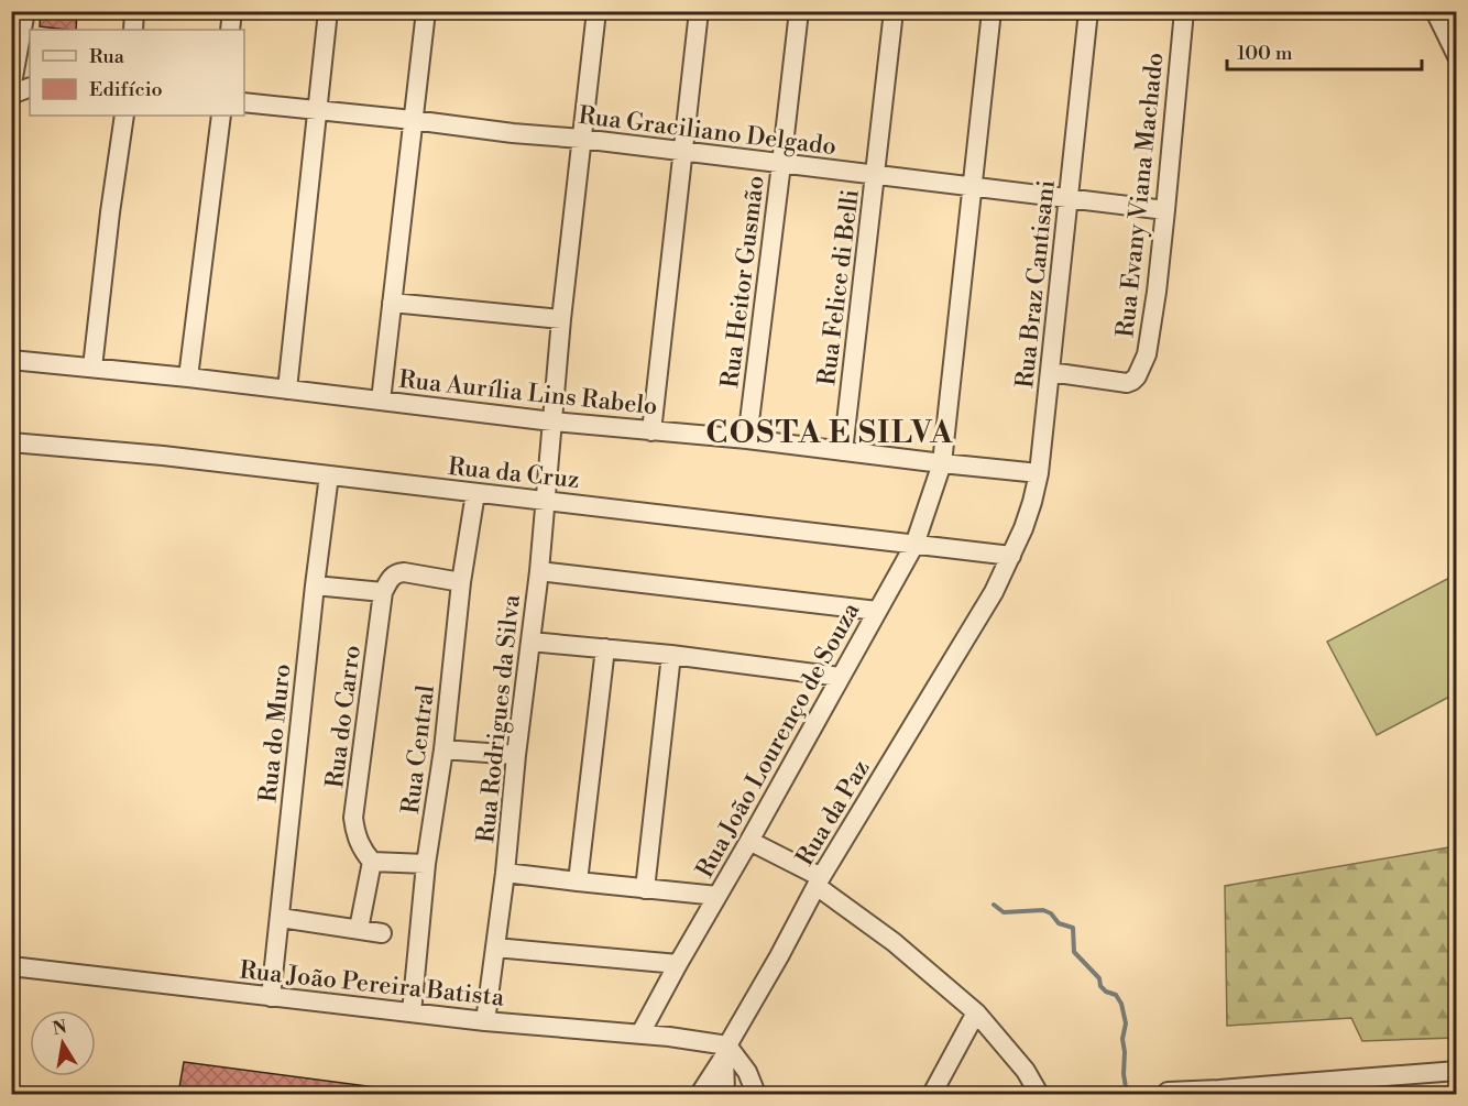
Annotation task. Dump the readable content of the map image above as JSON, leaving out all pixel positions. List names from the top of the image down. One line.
{"streets":{"street":["Rua Graciliano Delgado","Rua Evany Viana Machado","Rua Heitor Gusmão","Rua Braz Cantisani","Rua Felice di Belli","Rua Aurília Lins Rabelo","Rua da Cruz","Rua do Carro","Rua Rodrigues da Silva","Rua do Muro","Rua João Lourenço de Souza","Rua Central","Rua da Paz","Rua João Pereira Batista"]},"crossings":[["Rua Graciliano Delgado","Rua Evany Viana Machado"],["Rua Graciliano Delgado","Rua Heitor Gusmão"],["Rua Graciliano Delgado","Rua Braz Cantisani"],["Rua Graciliano Delgado","Rua Felice di Belli"],["Rua Graciliano Delgado","Rua Rodrigues da Silva"],["Rua Graciliano Delgado","Rua João Lourenço de Souza"],["Rua Evany Viana Machado","Rua Braz Cantisani"],["Rua Heitor Gusmão","Rua Aurília Lins Rabelo"],["Rua Braz Cantisani","Rua Aurília Lins Rabelo"],["Rua Braz Cantisani","Rua da Cruz"],["Rua Braz Cantisani","Rua da Paz"],["Rua Felice di Belli","Rua Aurília Lins Rabelo"],["Rua Aurília Lins Rabelo","Rua Rodrigues da Silva"],["Rua Aurília Lins Rabelo","Rua João Lourenço de Souza"],["Rua da Cruz","Rua Rodrigues da Silva"],["Rua da Cruz","Rua do Muro"],["Rua da Cruz","Rua João Lourenço de Souza"],["Rua da Cruz","Rua Central"],["Rua da Cruz","Rua da Paz"],["Rua Rodrigues da Silva","Rua João Pereira Batista"],["Rua do Muro","Rua João Pereira Batista"],["Rua João Lourenço de Souza","Rua João Pereira Batista"],["Rua Central","Rua João Pereira Batista"],["Rua da Paz","Rua João Pereira Batista"]],"districts":["COSTA E SILVA"],"legend":["Rua","Edifício"],"scale_bar":"100 m","north":"top"}
